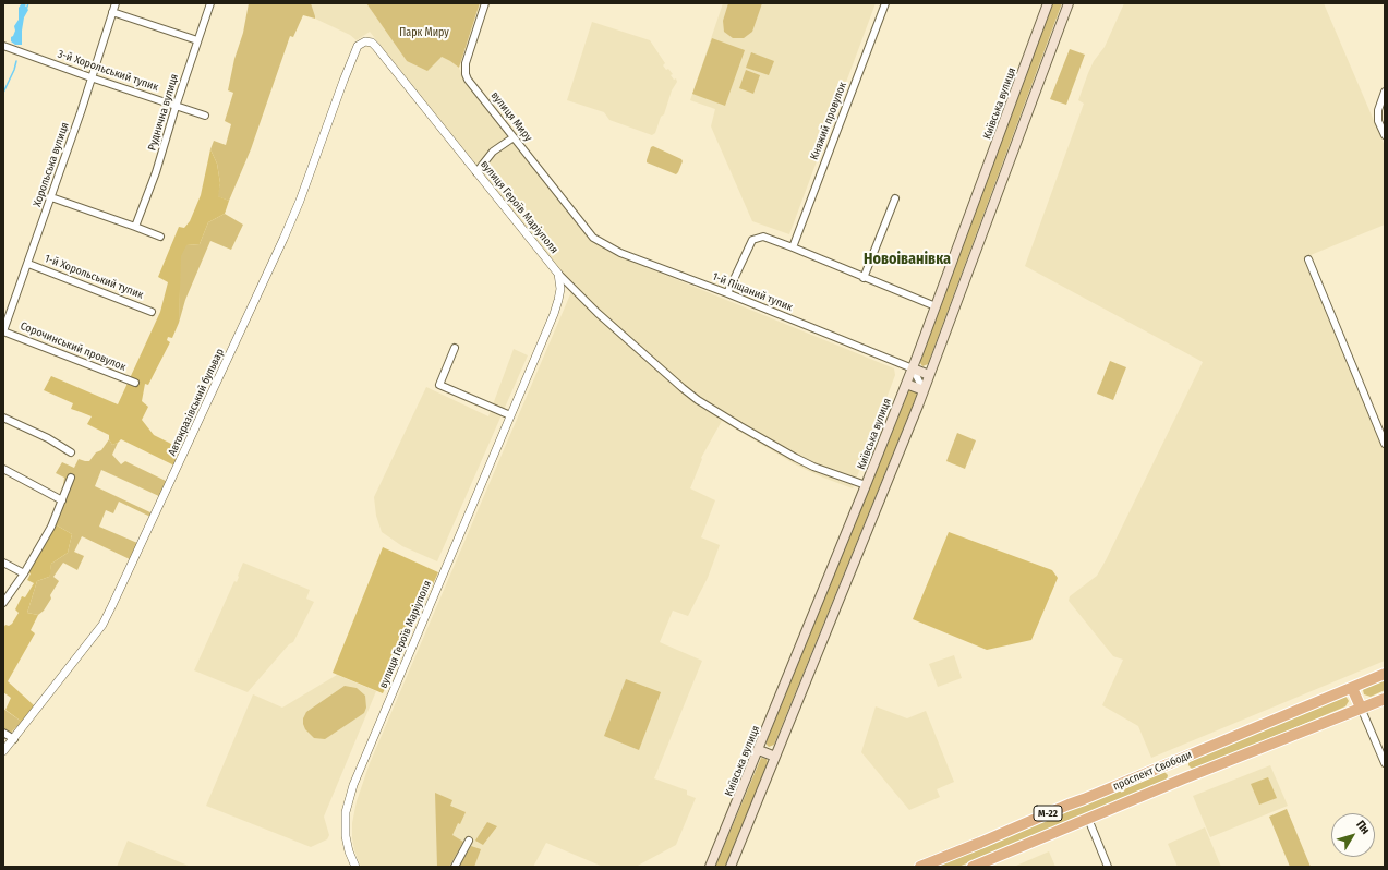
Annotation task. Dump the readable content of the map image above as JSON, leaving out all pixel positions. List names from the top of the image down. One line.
{"streets":{"highway":["проспект Свободи","М-22"],"main road":["Київська вулиця"],"street":["3-й Хорольський тупик","Руднична вулиця","вулиця Миру","Княжий провулок","Хорольська вулиця","вулиця Героїв Маріуполя","1-й Хорольський тупик","1-й Піщаний тупик","Сорочинський провулок","Автокразівський бульвар"]},"crossings":[["3-й Хорольський тупик","Руднична вулиця"],["3-й Хорольський тупик","Хорольська вулиця"],["Київська вулиця","1-й Піщаний тупик"],["вулиця Миру","1-й Піщаний тупик"],["Хорольська вулиця","1-й Хорольський тупик"],["Хорольська вулиця","Сорочинський провулок"],["вулиця Героїв Маріуполя","Автокразівський бульвар"]],"districts":["Новоіванівка"],"parks":["Парк Миру"],"north":"top right"}
